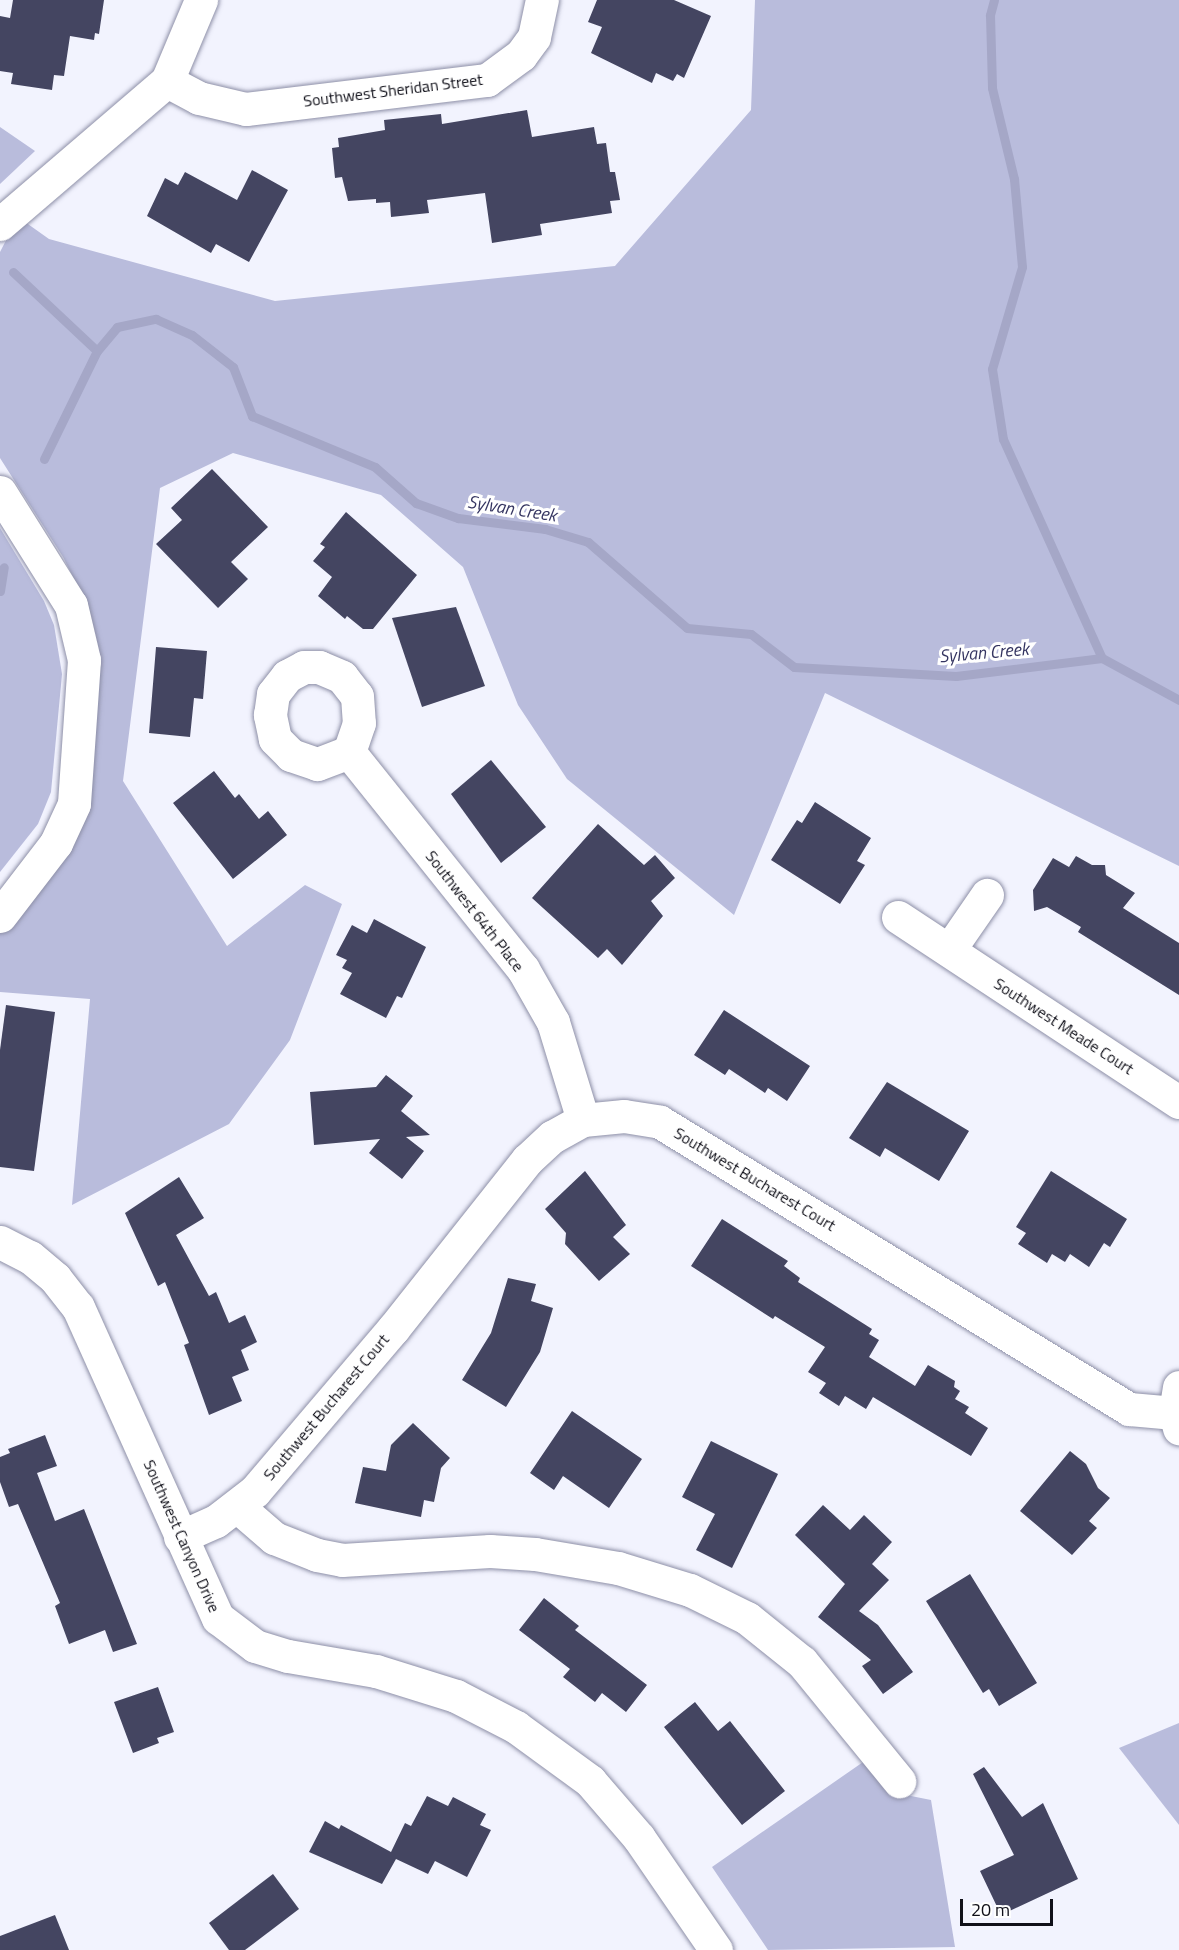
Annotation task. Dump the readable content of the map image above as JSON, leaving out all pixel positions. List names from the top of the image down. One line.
{"streets":{"street":["Southwest Sheridan Street","Southwest 64th Place","Southwest Meade Court","Southwest Bucharest Court","Southwest Canyon Drive"]},"crossings":[["Southwest 64th Place","Southwest Bucharest Court"],["Southwest Bucharest Court","Southwest Canyon Drive"]],"water":["Sylvan Creek"],"scale_bar":"20 m"}
